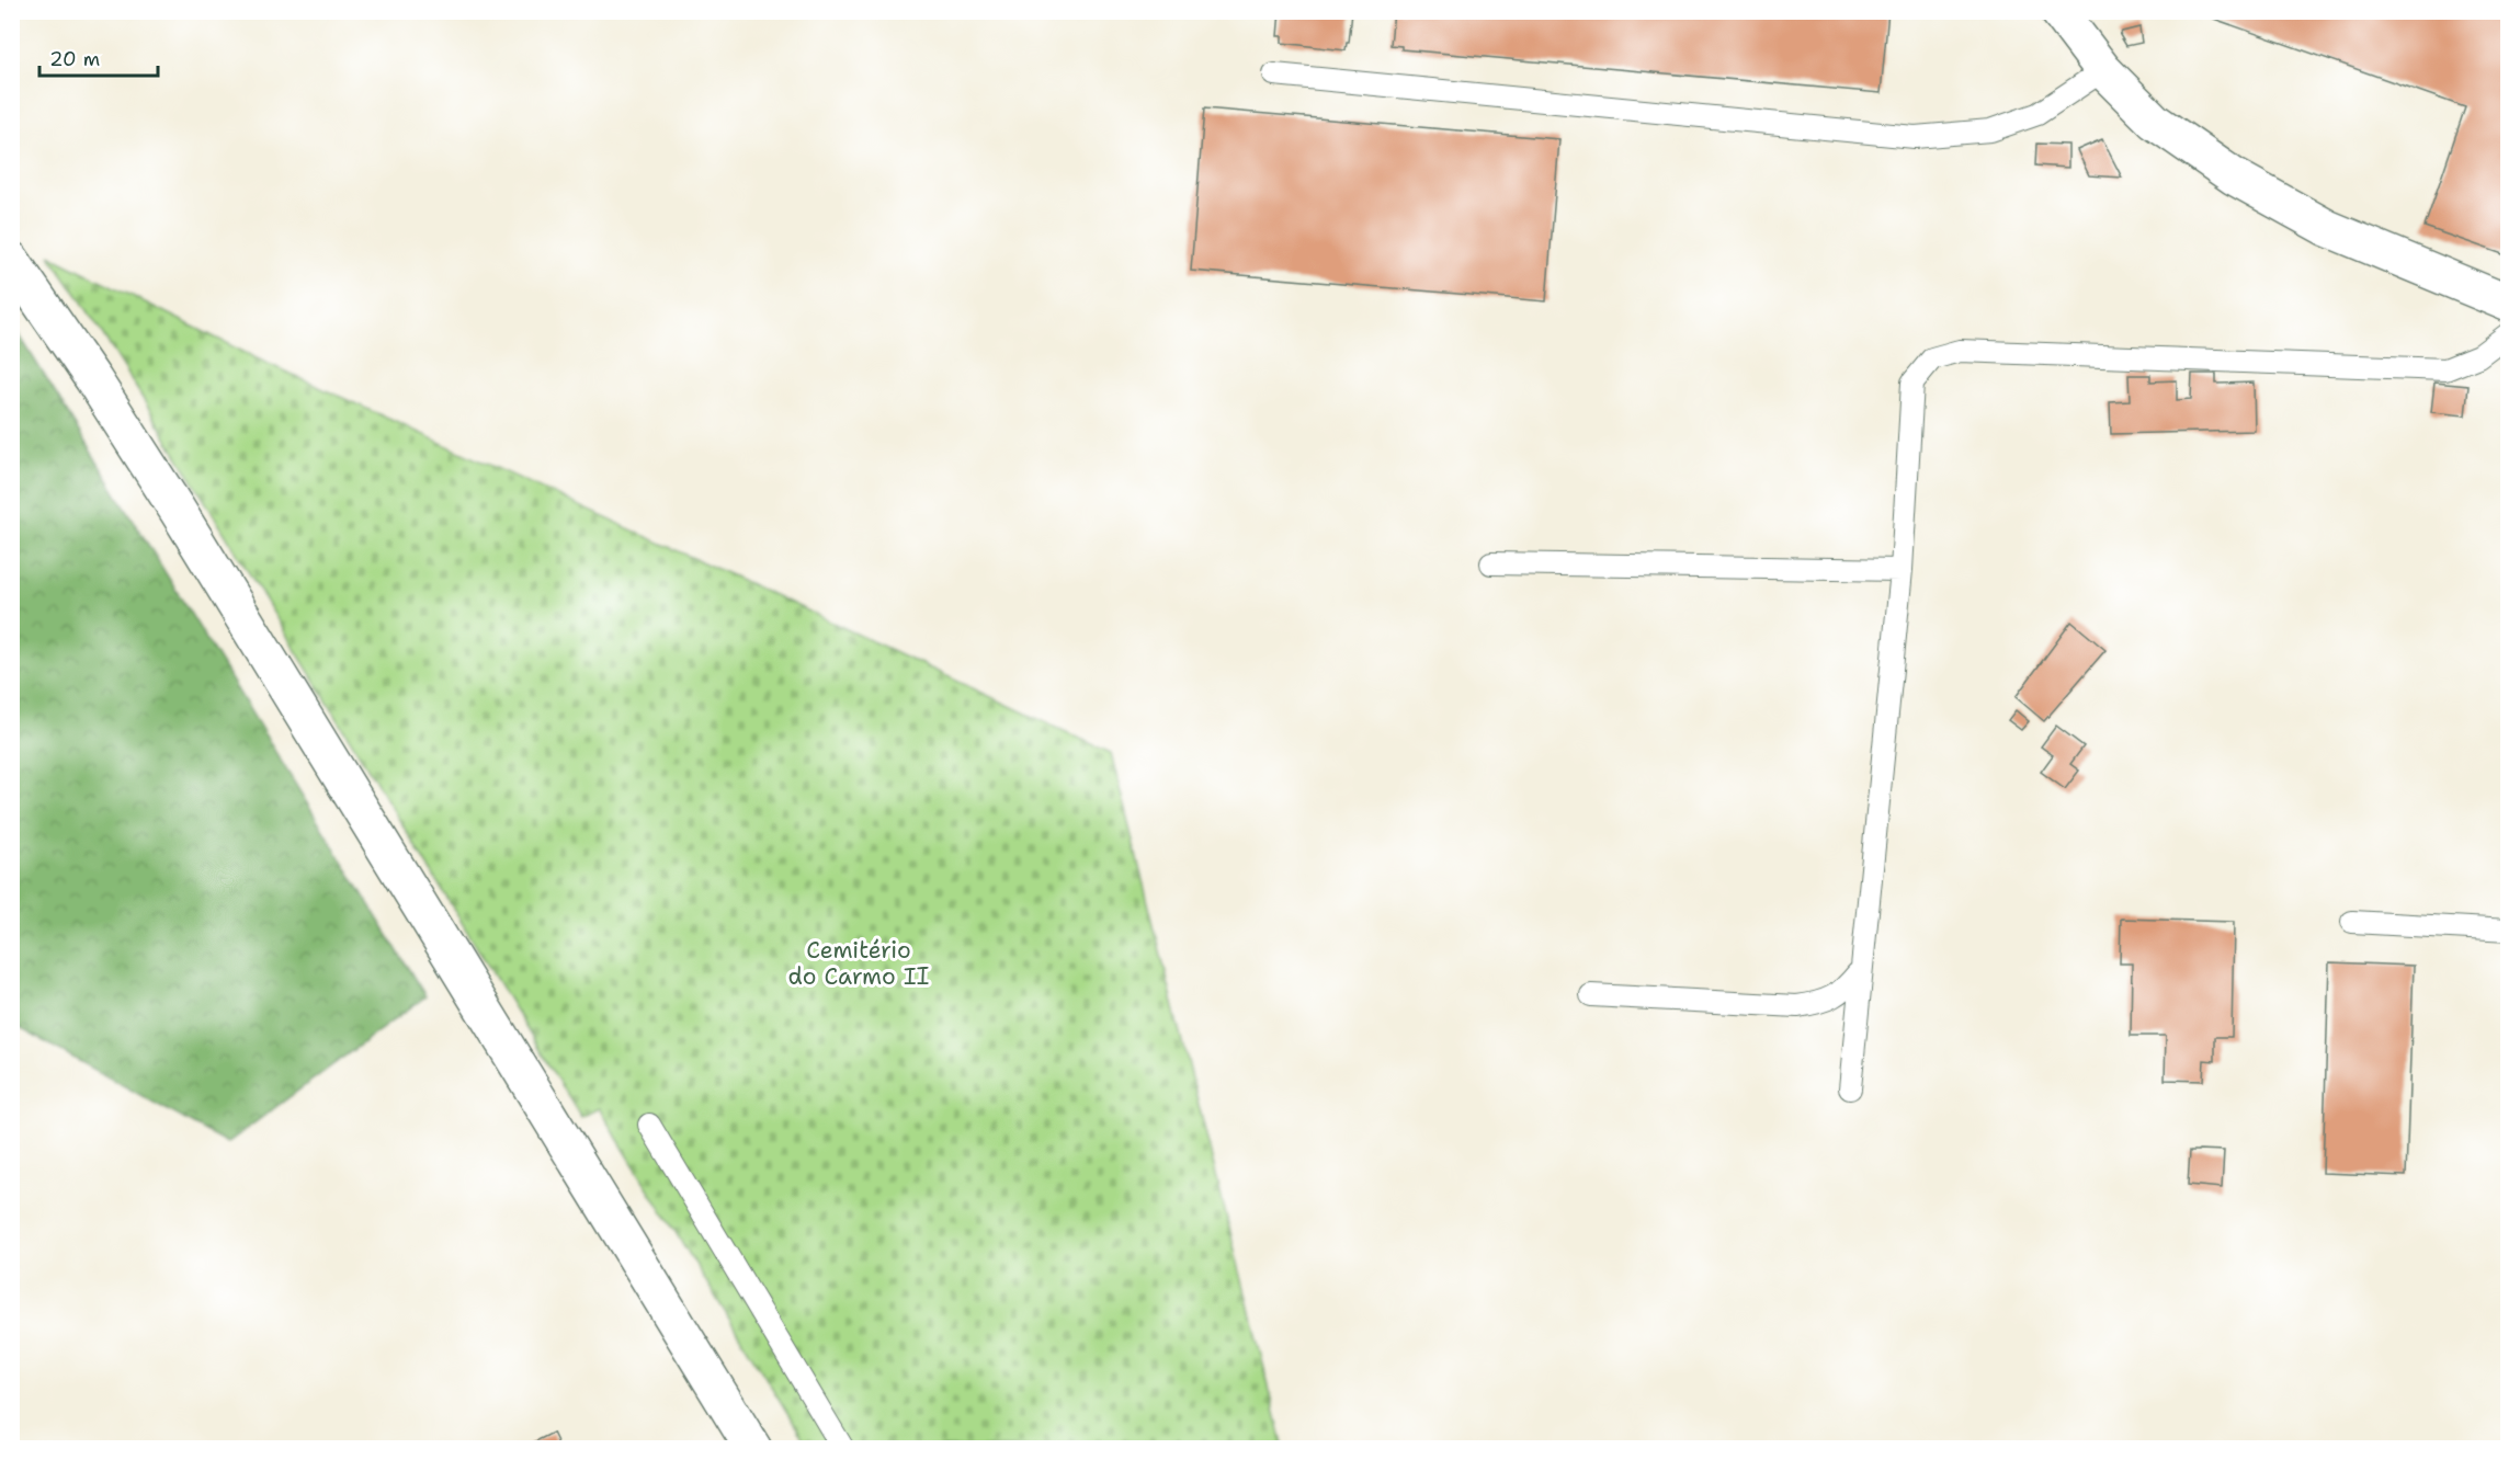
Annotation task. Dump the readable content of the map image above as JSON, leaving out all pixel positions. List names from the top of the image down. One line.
{"parks":["Cemitério do Carmo II"],"scale_bar":"20 m"}
